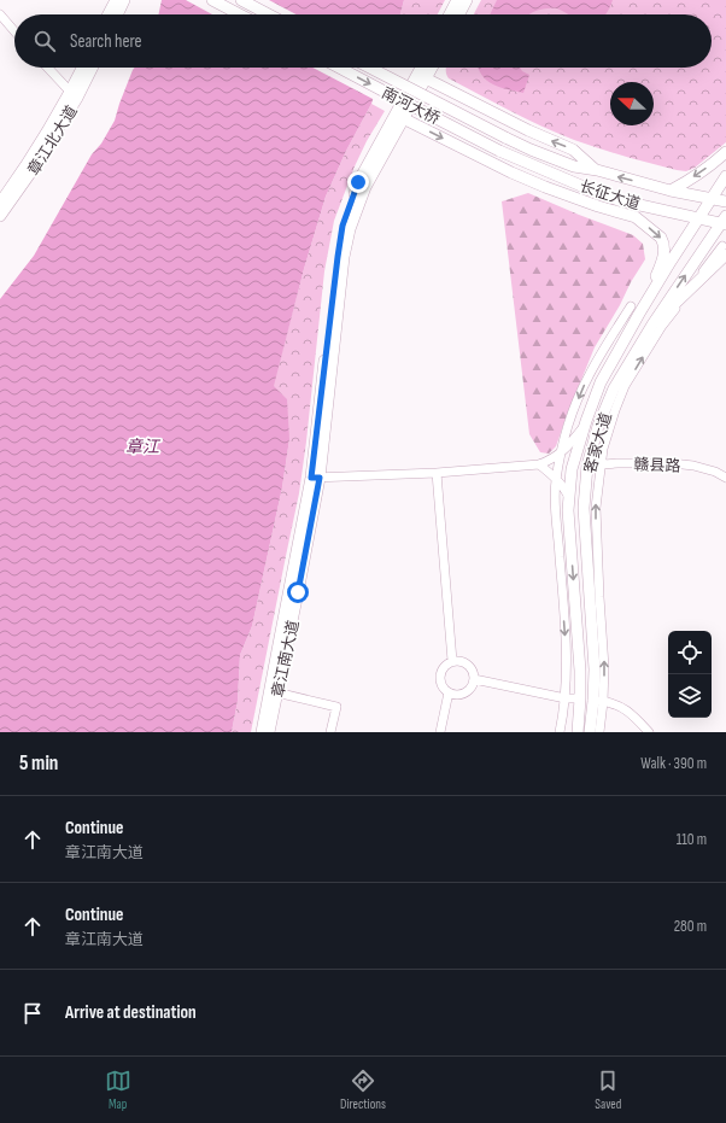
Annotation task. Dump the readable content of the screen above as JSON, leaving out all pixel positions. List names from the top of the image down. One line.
{"streets":{"main road":["南河大桥","章江北大道","长征大道","客家大道","章江南大道"],"street":["赣县路"]},"crossings":[["南河大桥","长征大道"],["长征大道","客家大道"],["客家大道","赣县路"]],"water":["章江"],"north":"left","page":{"search":"Search here","heading":["5 min","Walk · 390 m"],"list":[["Continue","章江南大道","110 m"],["Continue","章江南大道","280 m"],"Arrive at destination"],"nav":["Map","Directions","Saved"]}}
